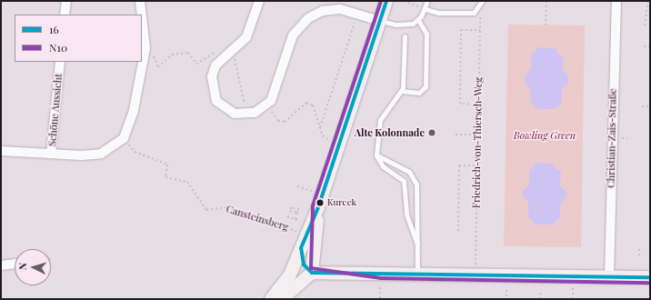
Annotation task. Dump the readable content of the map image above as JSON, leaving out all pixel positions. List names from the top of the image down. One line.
{"streets":{"street":["Schöne Aussicht","Christian-Zais-Straße"],"path":["Friedrich-von-Thiersch-Weg","Cansteinsberg"]},"parks":["Bowling Green"],"places":["Alte Kolonnade","Kureck"],"lines":["transit line 16","transit line N10"],"legend":["16","N10"],"north":"left"}
